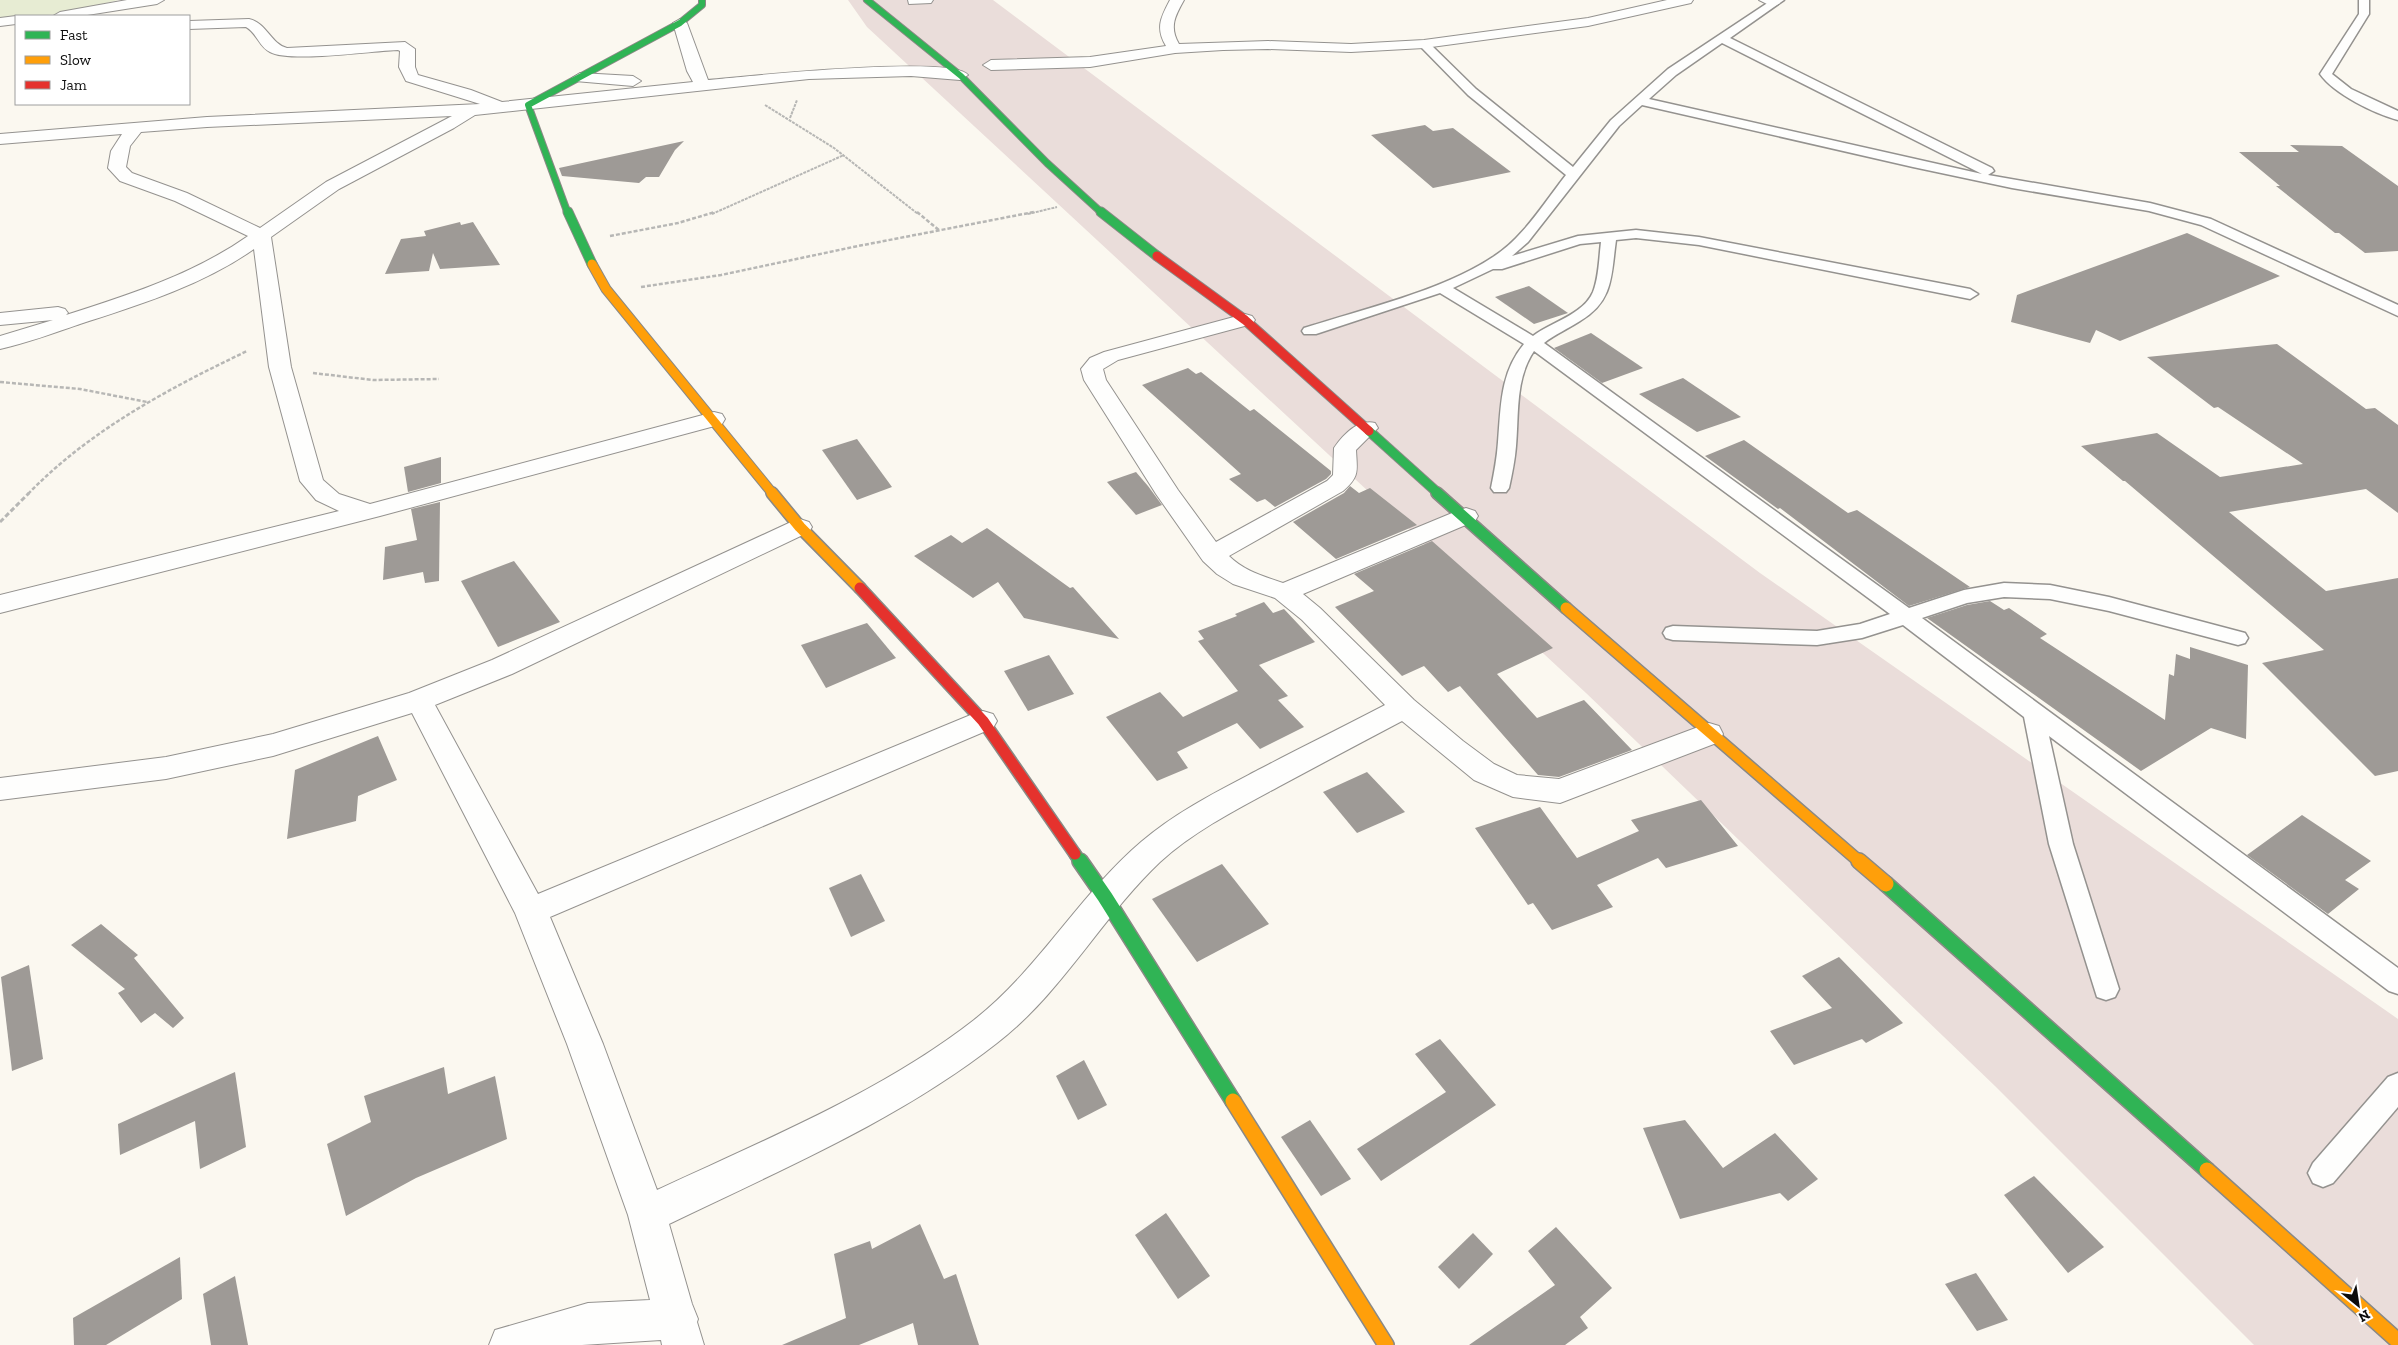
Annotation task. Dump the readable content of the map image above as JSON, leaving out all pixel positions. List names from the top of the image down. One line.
{"legend":["Fast","Slow","Jam"],"north":"bottom right"}
